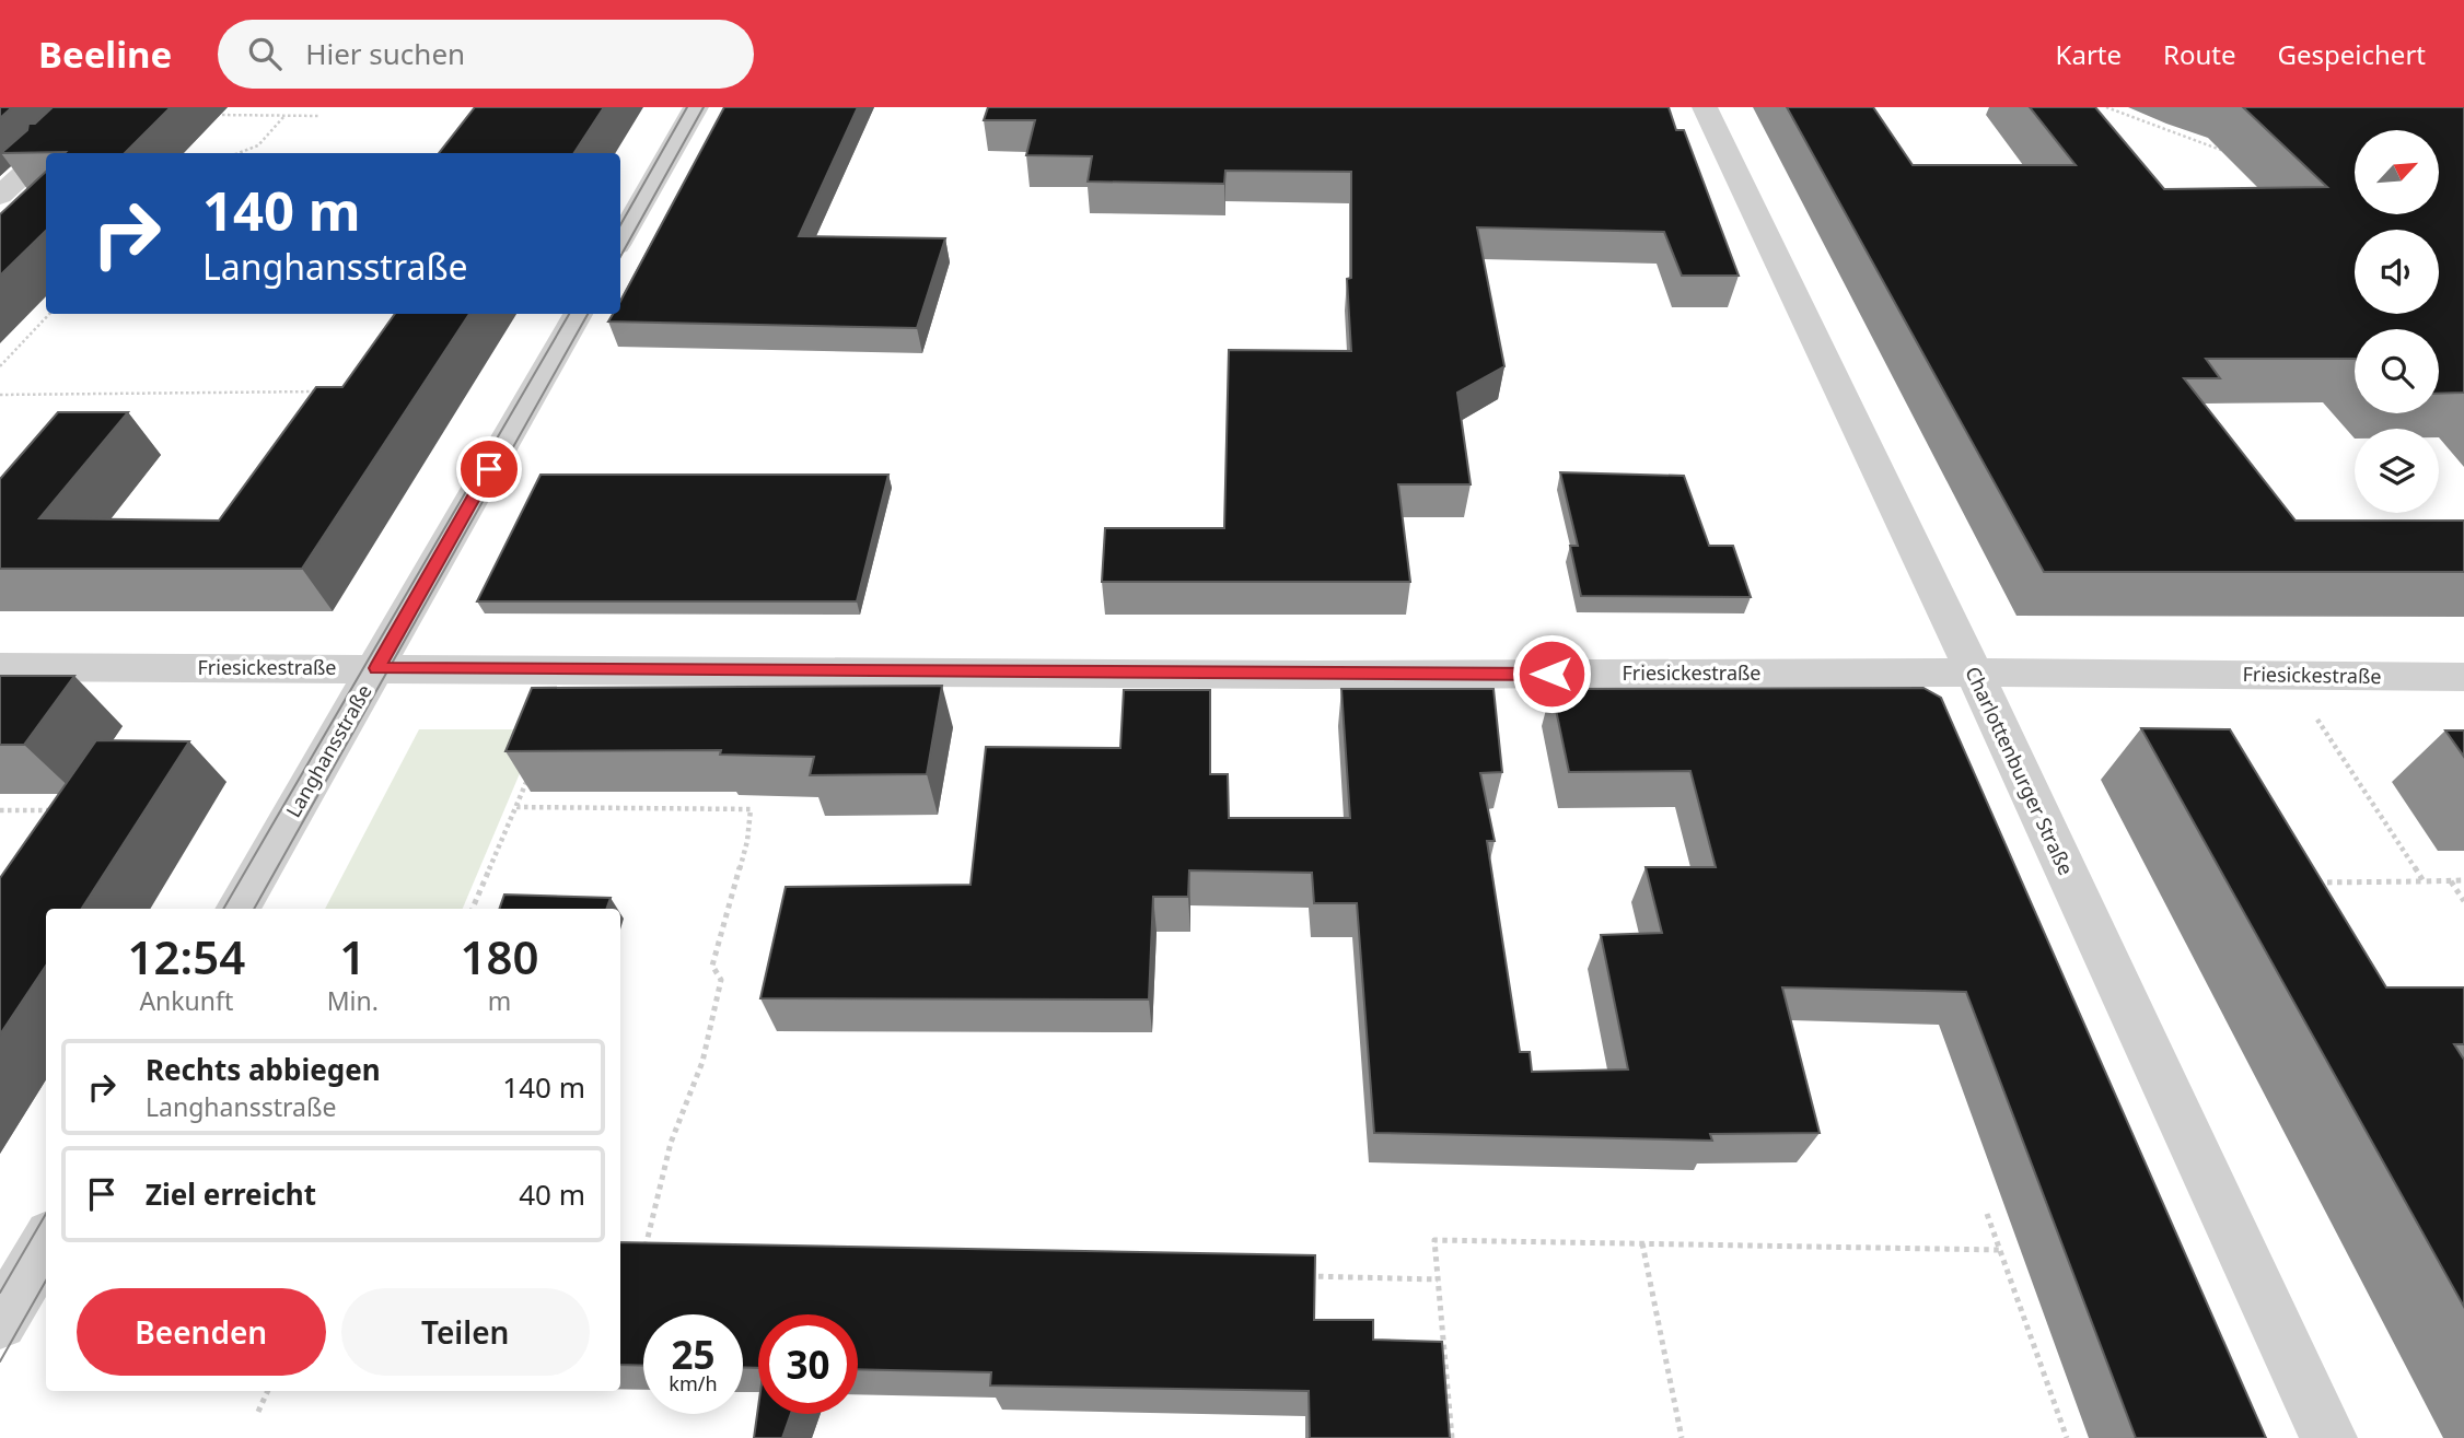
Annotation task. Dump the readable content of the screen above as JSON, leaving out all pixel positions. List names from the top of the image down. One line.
{"streets":{"street":["Friesickestraße","Langhansstraße","Charlottenburger Straße"]},"crossings":[["Friesickestraße","Langhansstraße"],["Friesickestraße","Charlottenburger Straße"]],"north":"top right","page":{"header":"Beeline","search":"Hier suchen","nav":["Karte","Route","Gespeichert"],"turn":["140 m","Langhansstraße"],"eta":["12:54","Ankunft","1","Min.","180","m"],"list":[{"name":"Rechts abbiegen","note":"Langhansstraße","value":"140 m"},{"name":"Ziel erreicht","value":"40 m"}],"buttons":["Beenden","Teilen"],"speed":"25 km/h","limit":"30"}}
